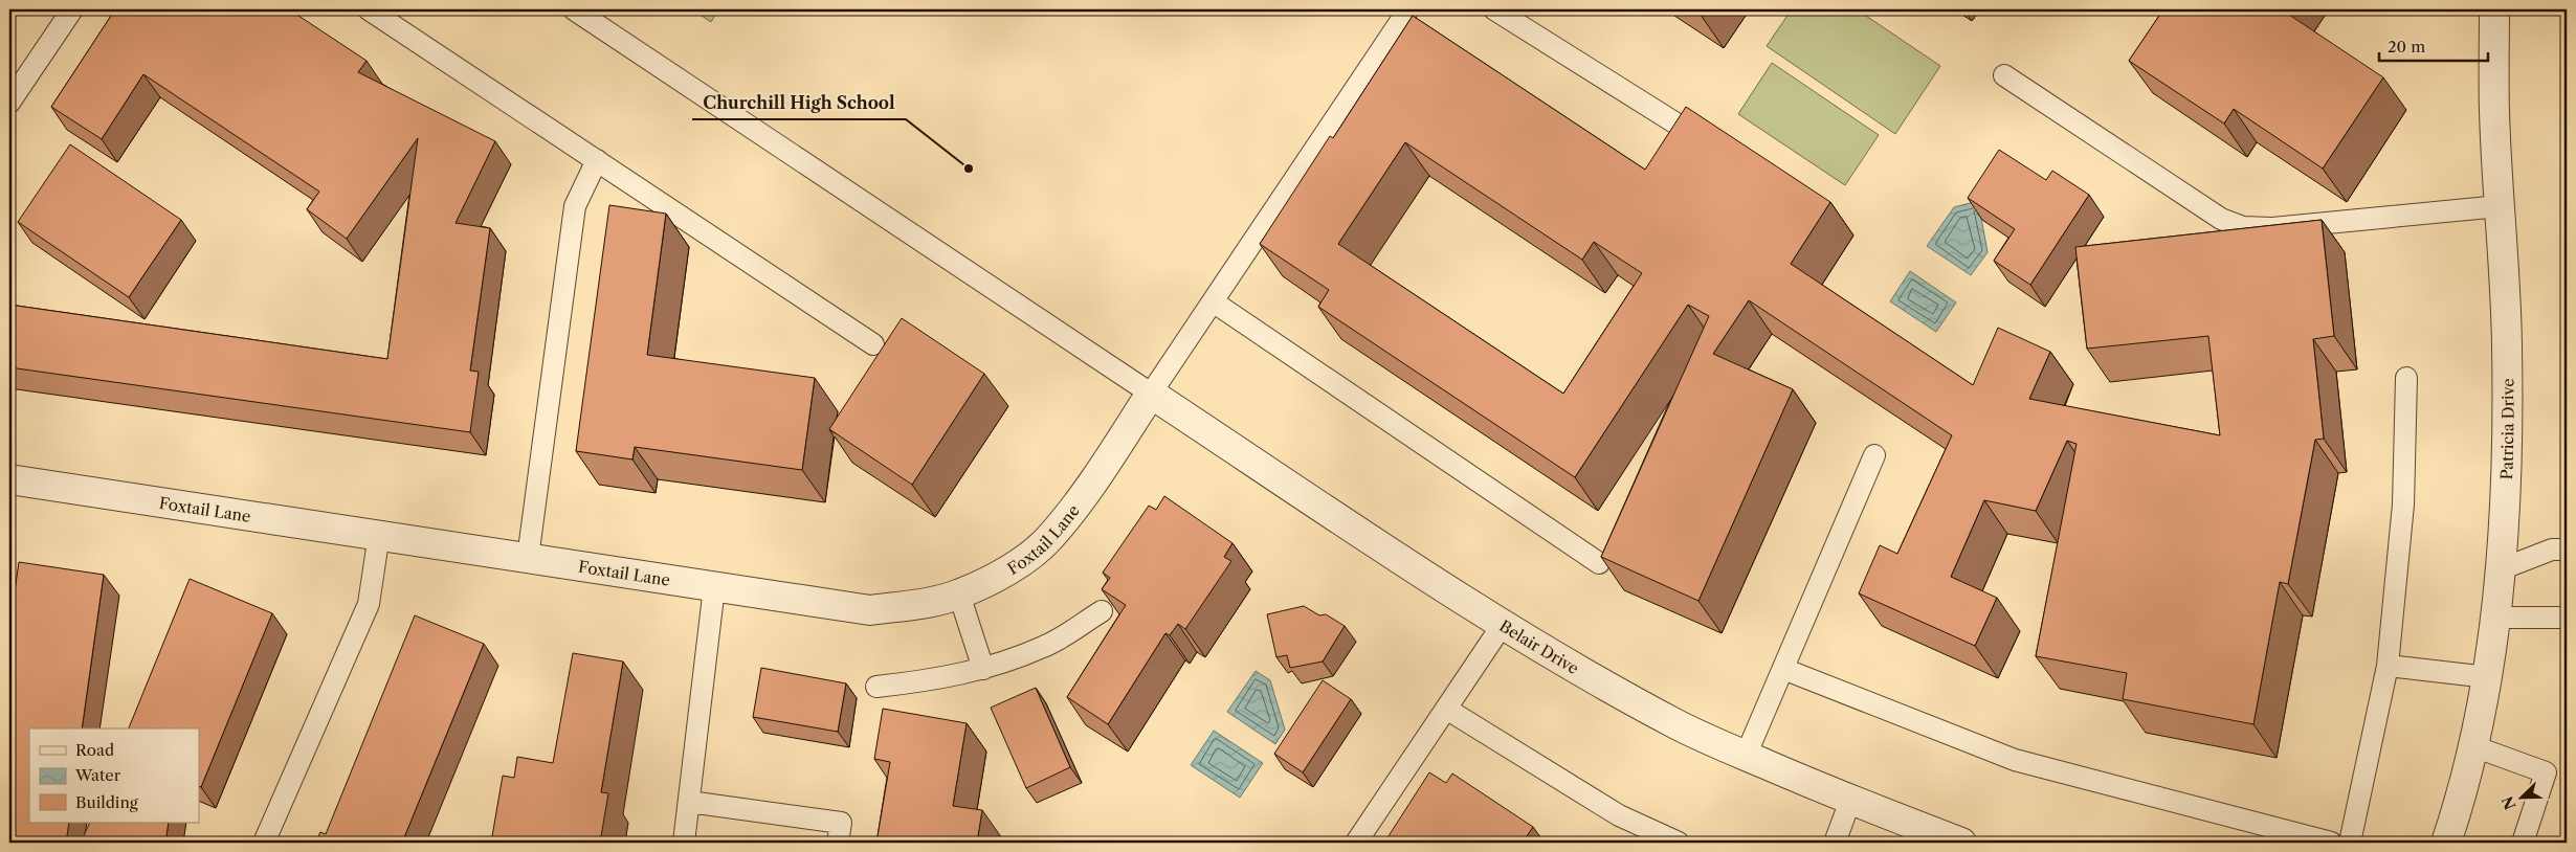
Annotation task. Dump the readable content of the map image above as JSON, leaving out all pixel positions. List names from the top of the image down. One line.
{"streets":{"street":["Patricia Drive","Foxtail Lane","Belair Drive"]},"crossings":[["Foxtail Lane","Belair Drive"]],"places":["Churchill High School"],"legend":["Road","Water","Building"],"scale_bar":"20 m","north":"bottom left"}
